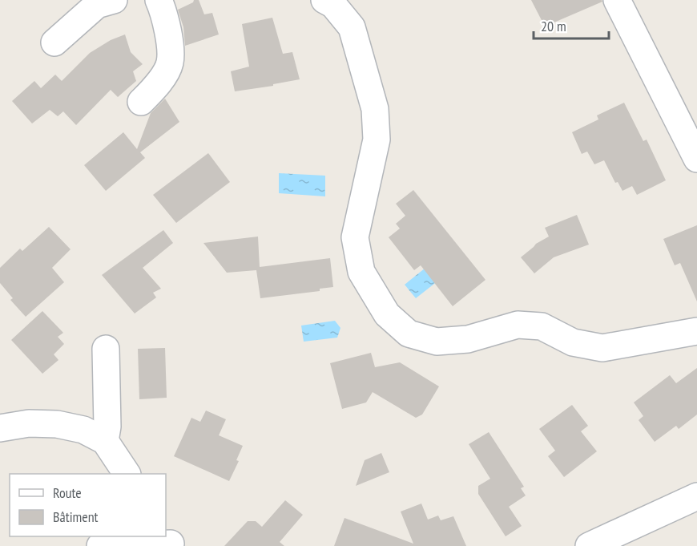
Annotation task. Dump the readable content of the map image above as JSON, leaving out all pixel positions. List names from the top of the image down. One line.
{"legend":["Route","Bâtiment"],"scale_bar":"20 m"}
